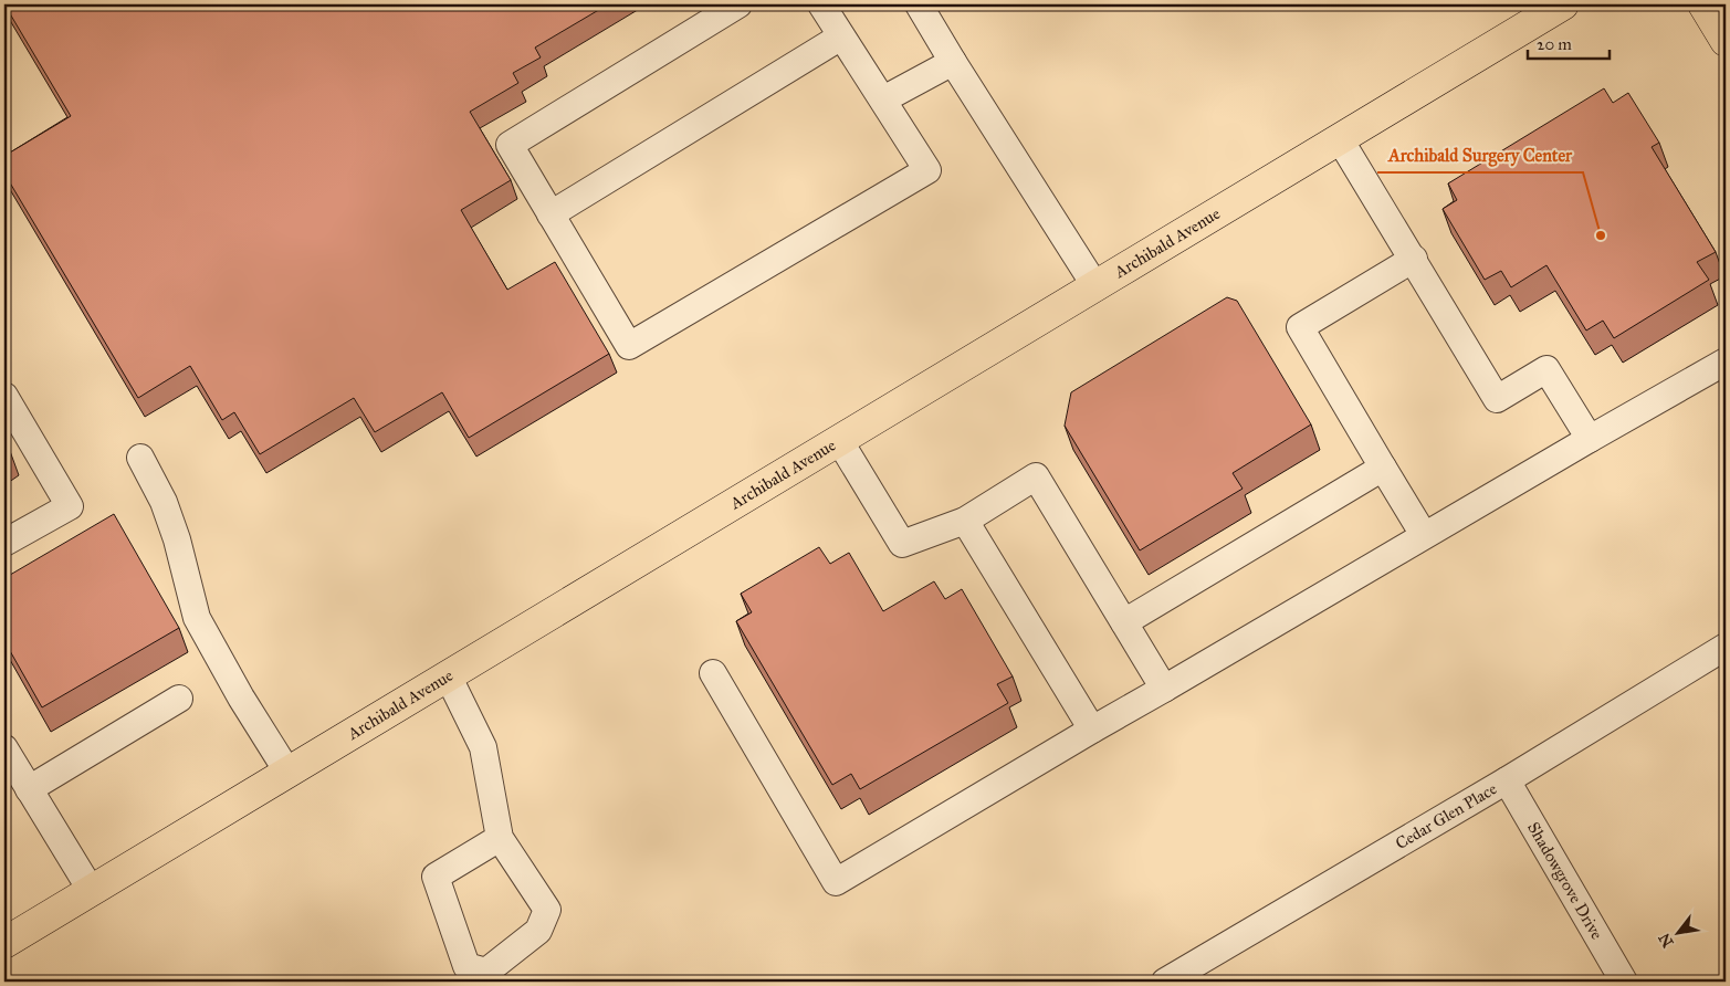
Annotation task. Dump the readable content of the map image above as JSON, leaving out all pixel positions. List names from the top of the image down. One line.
{"streets":{"main road":["Archibald Avenue"],"street":["Cedar Glen Place","Shadowgrove Drive"]},"crossings":[["Cedar Glen Place","Shadowgrove Drive"]],"places":["Archibald Surgery Center"],"scale_bar":"20 m","north":"bottom left"}
